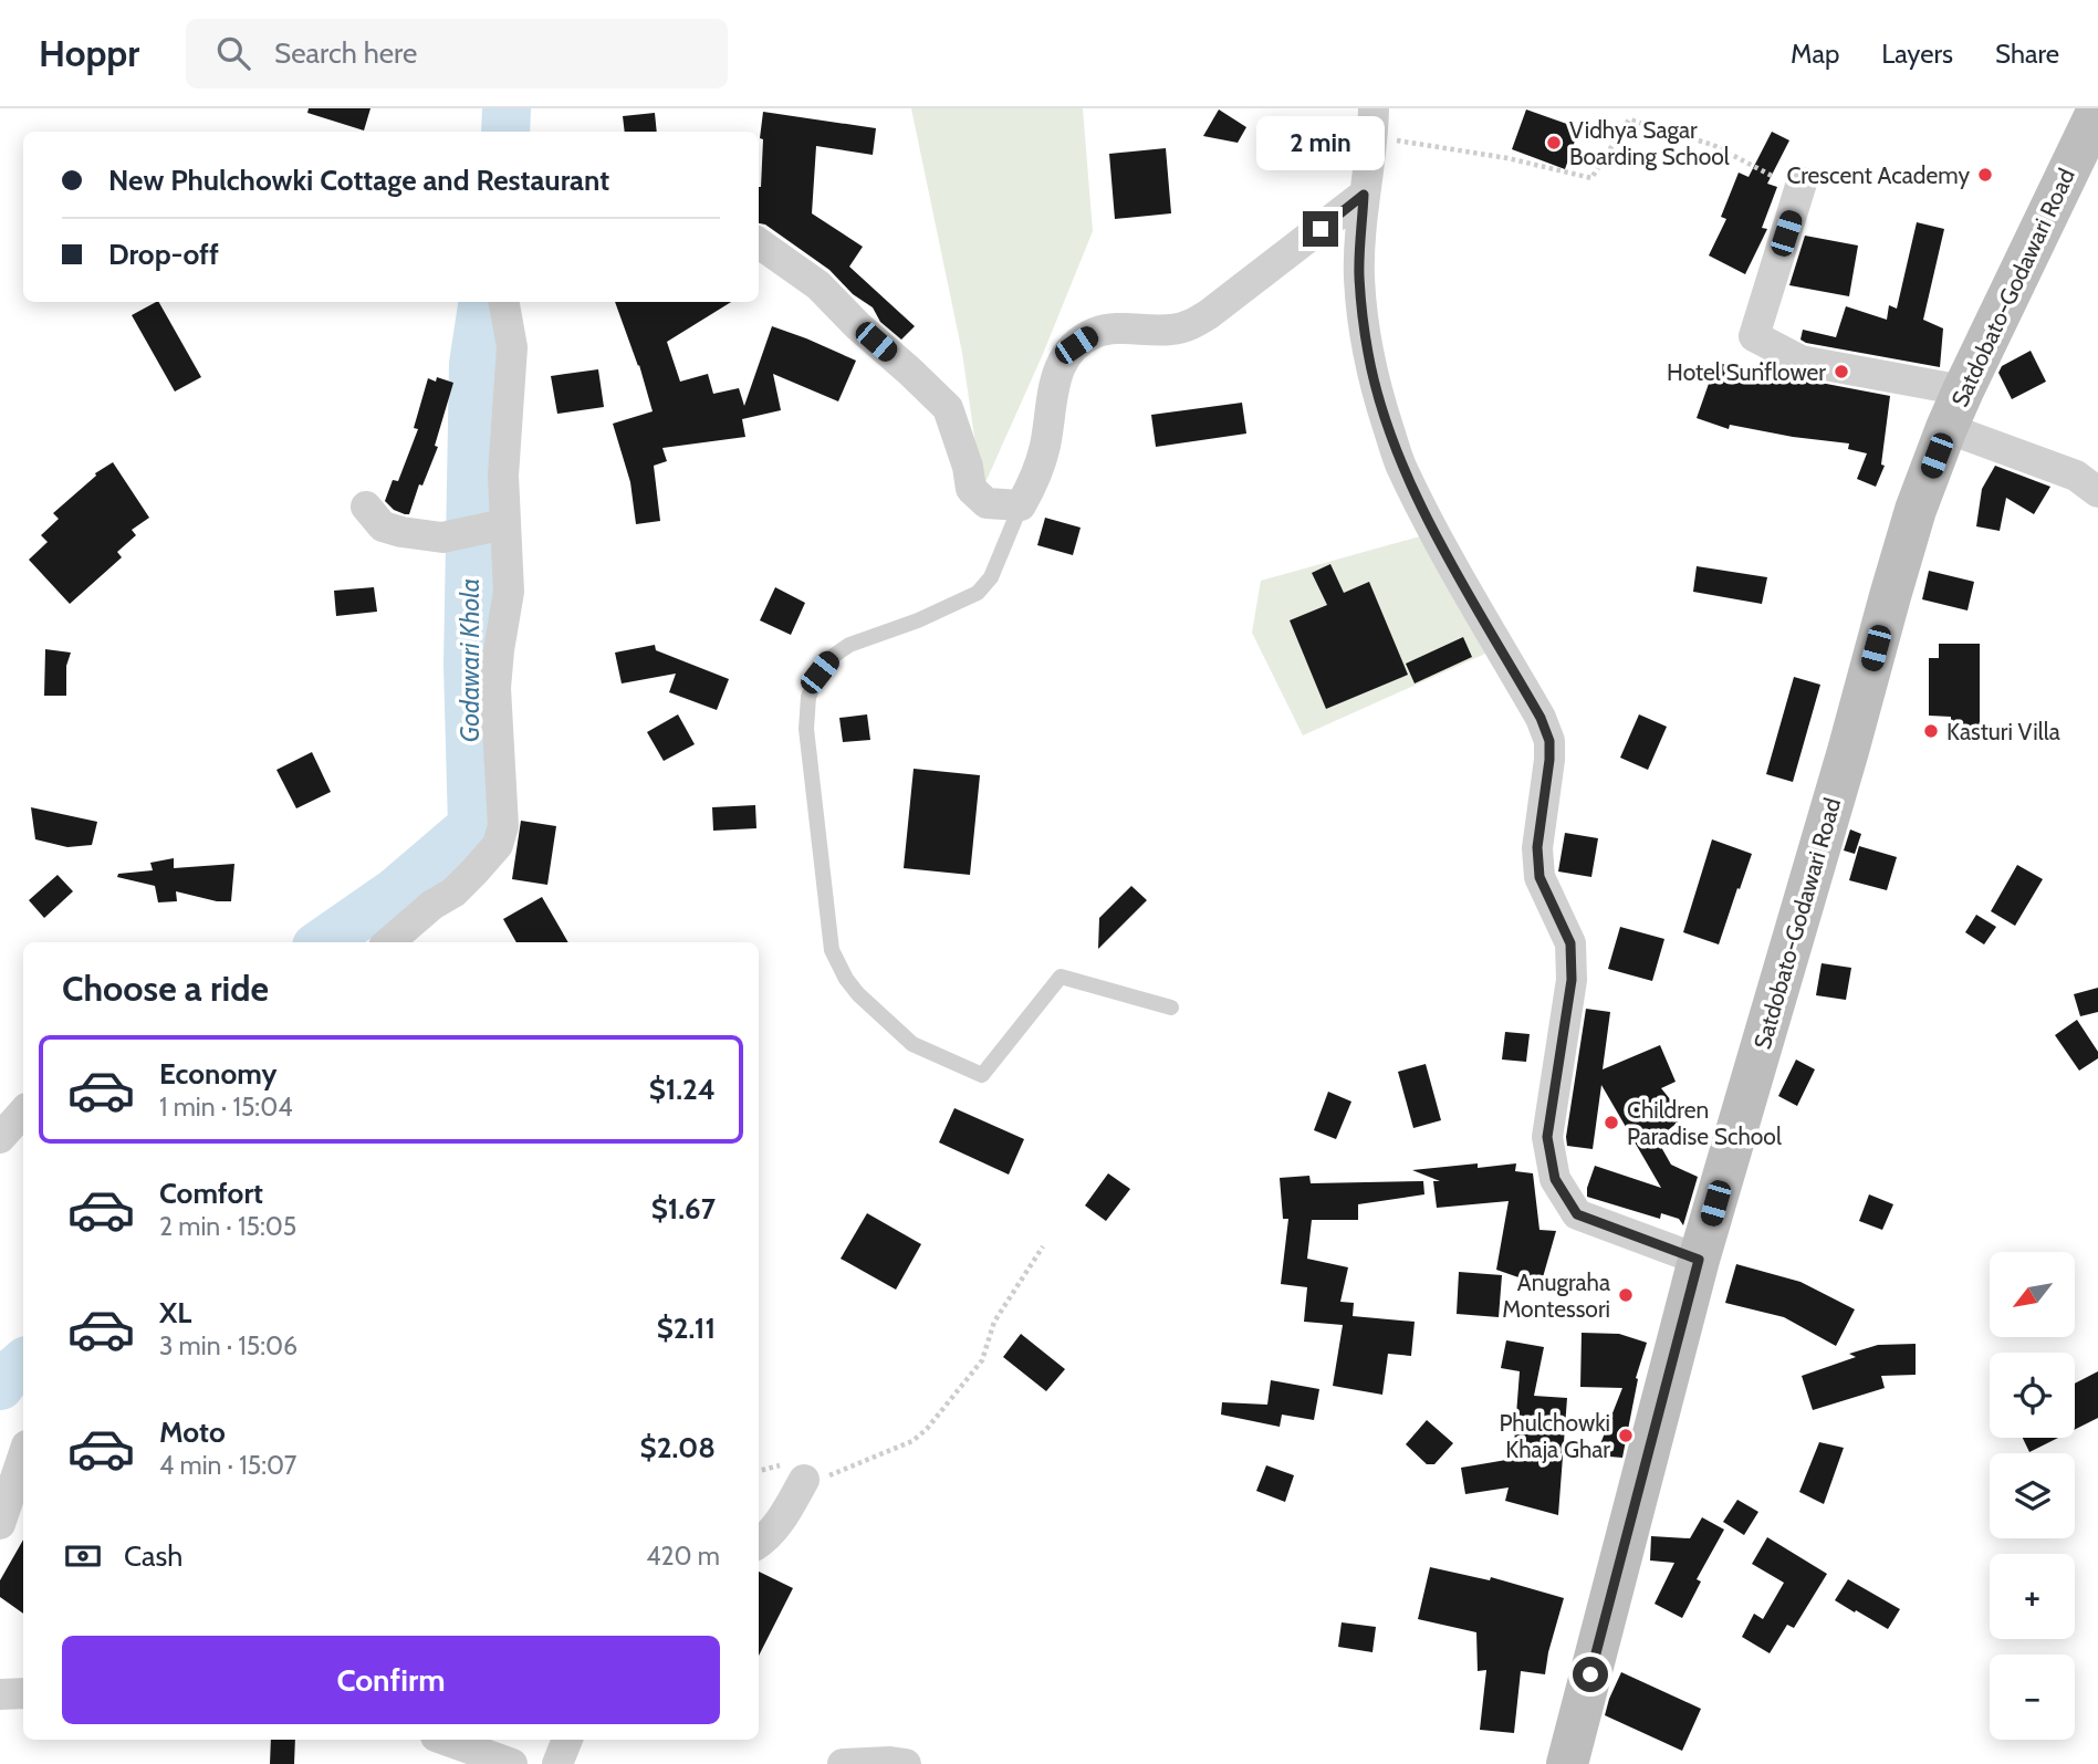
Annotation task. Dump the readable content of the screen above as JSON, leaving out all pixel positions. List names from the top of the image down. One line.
{"streets":{"street":["Satdobato-Godawari Road"]},"water":["Godawari Khola"],"places":["Vidhya Sagar Boarding School","Crescent Academy","Hotel Sunflower","Kasturi Villa","Children Paradise School","Anugraha Montessori","Phulchowki Khaja Ghar"],"north":"bottom left","page":{"header":"Hoppr","search":"Search here","nav":["Map","Layers","Share"],"bubble":"2 min","banner":["New Phulchowki Cottage and Restaurant","Drop-off"],"heading":"Choose a ride","list":[{"name":"Economy","note":"1 min · 15:04","value":"$1.24"},{"name":"Comfort","note":"2 min · 15:05","value":"$1.67"},{"name":"XL","note":"3 min · 15:06","value":"$2.11"},{"name":"Moto","note":"4 min · 15:07","value":"$2.08"}],"map_buttons":["+","−"],"pay":["Cash","420 m"],"buttons":"Confirm"}}
